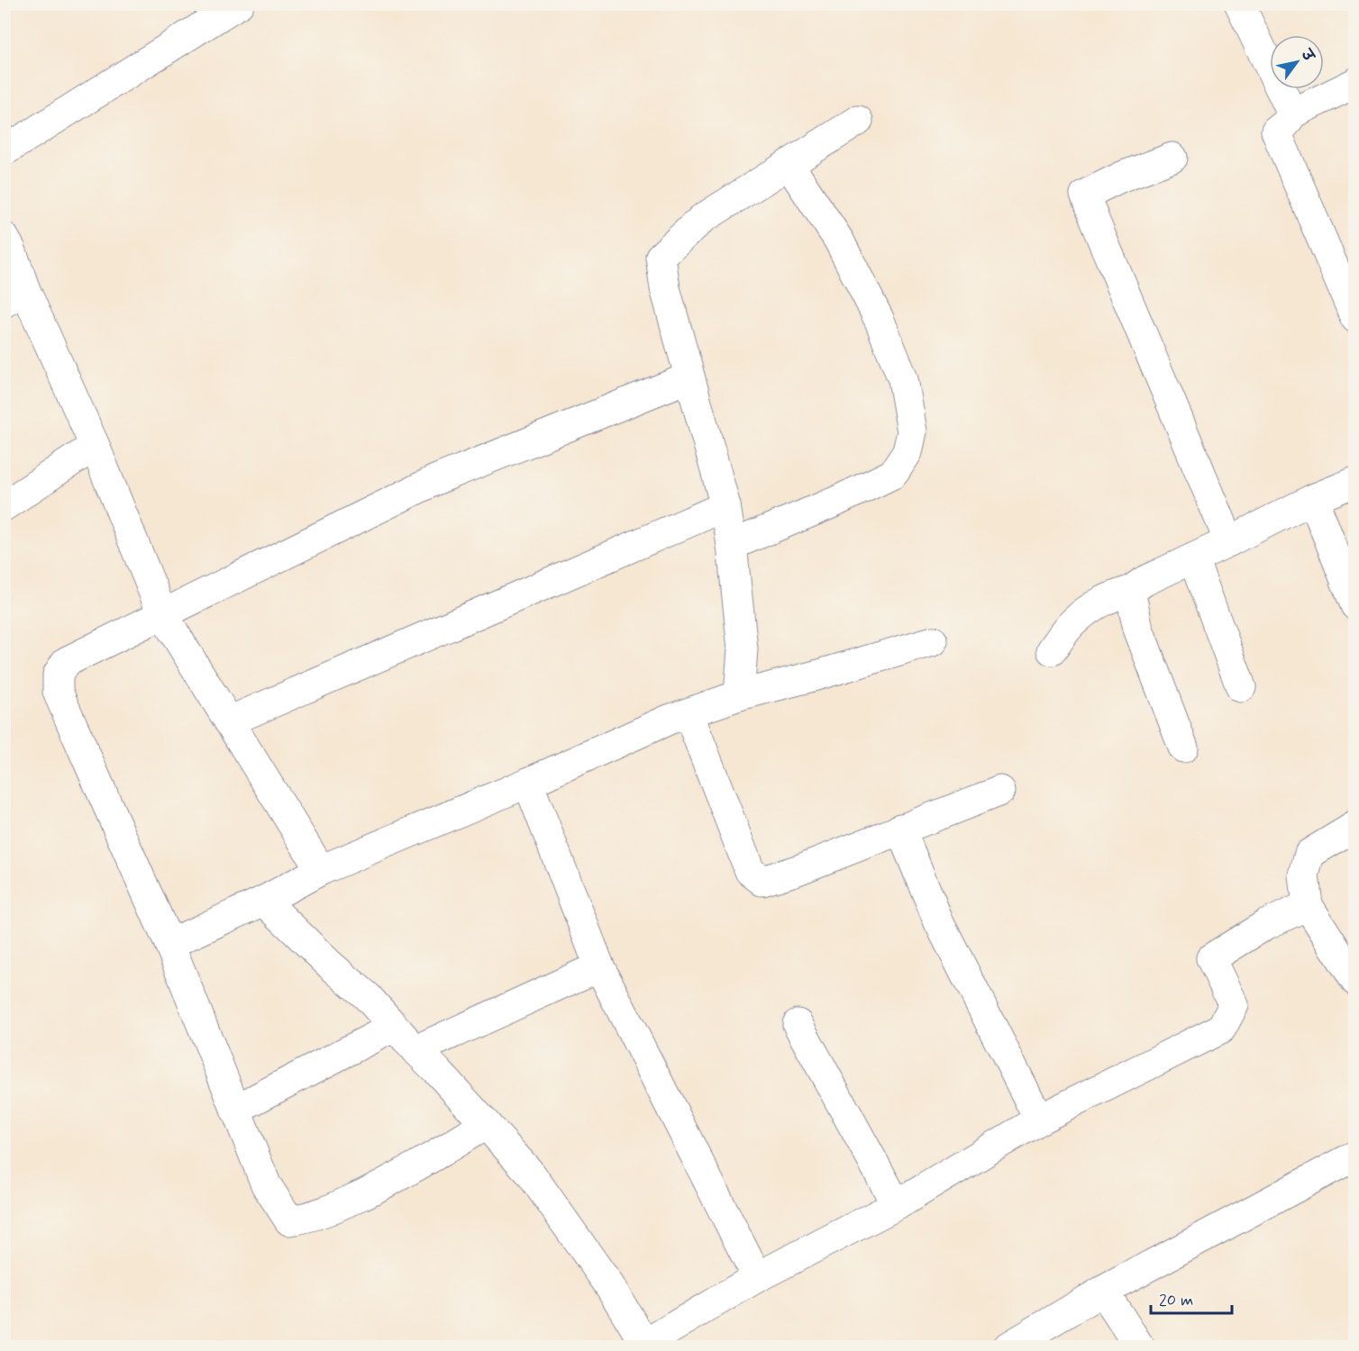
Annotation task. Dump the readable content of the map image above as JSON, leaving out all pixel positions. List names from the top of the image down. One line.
{"scale_bar":"20 m","north":"top right"}
